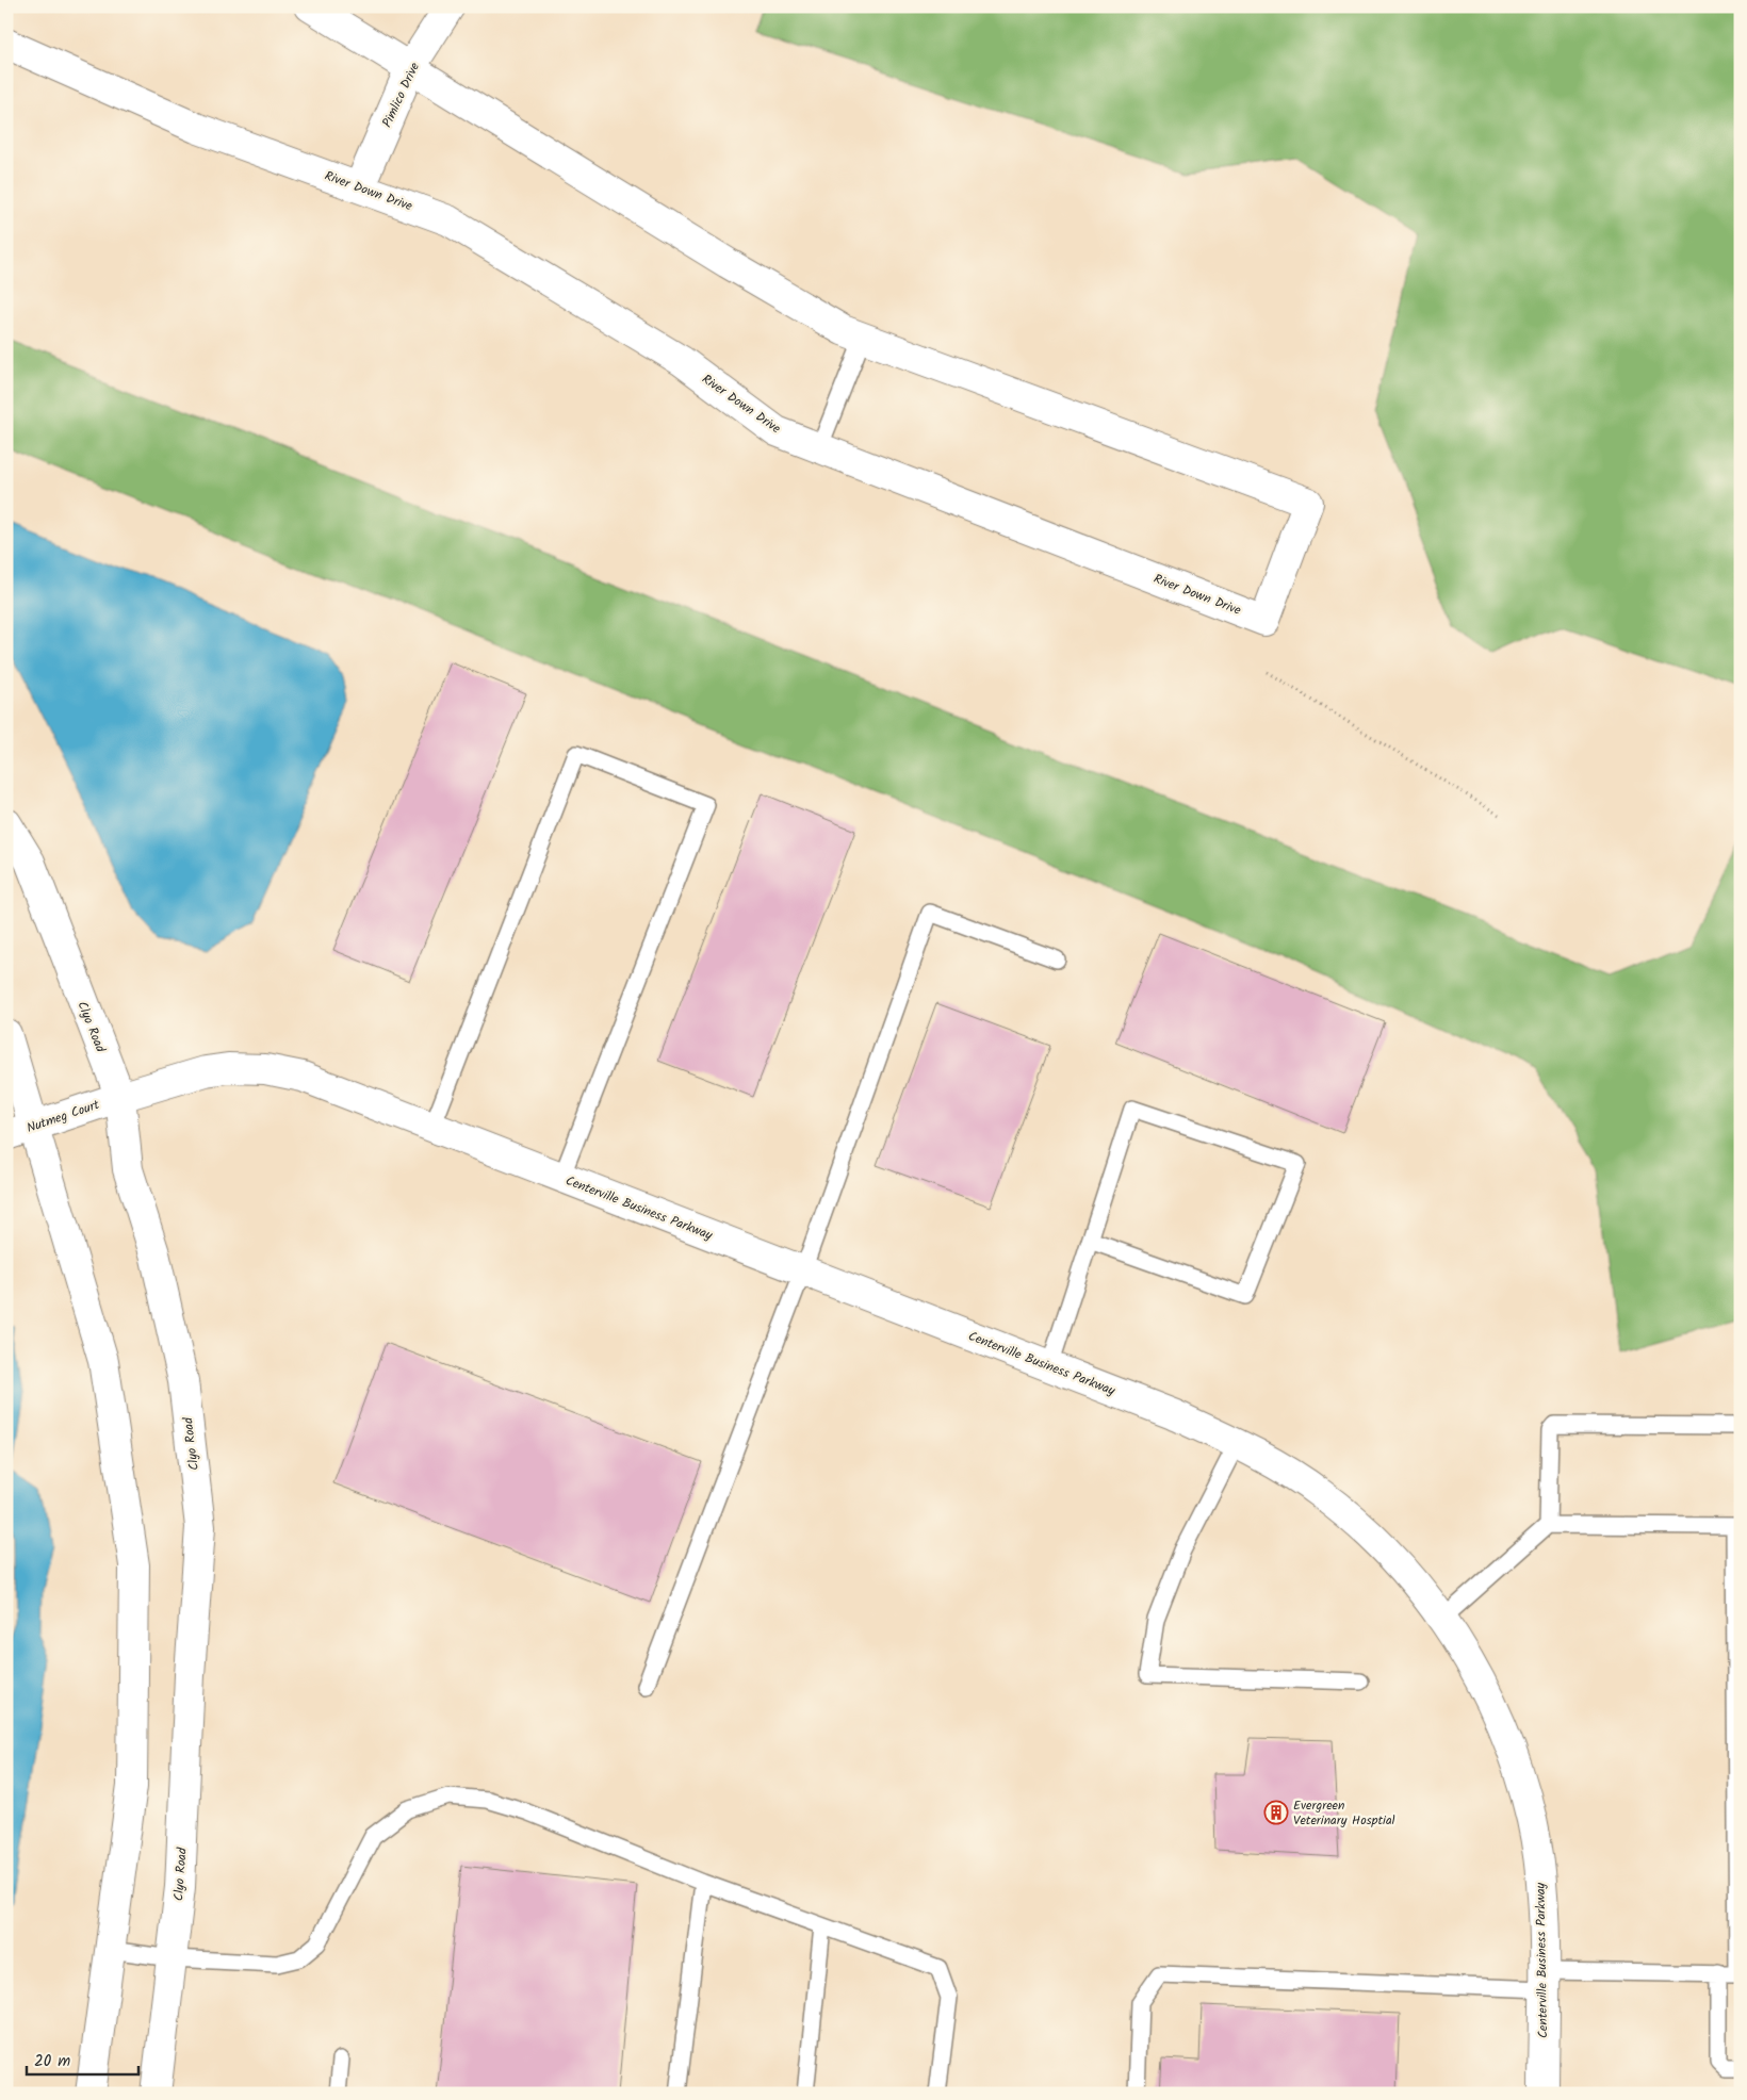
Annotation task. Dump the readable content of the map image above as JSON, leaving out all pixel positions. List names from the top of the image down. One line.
{"streets":{"street":["Pimlico Drive","River Down Drive","Clyo Road","Nutmeg Court","Centerville Business Parkway"]},"crossings":[["Pimlico Drive","River Down Drive"],["Clyo Road","Nutmeg Court"],["Clyo Road","Centerville Business Parkway"],["Nutmeg Court","Centerville Business Parkway"]],"places":{"building":["Evergreen Veterinary Hosptial"]},"scale_bar":"20 m"}
